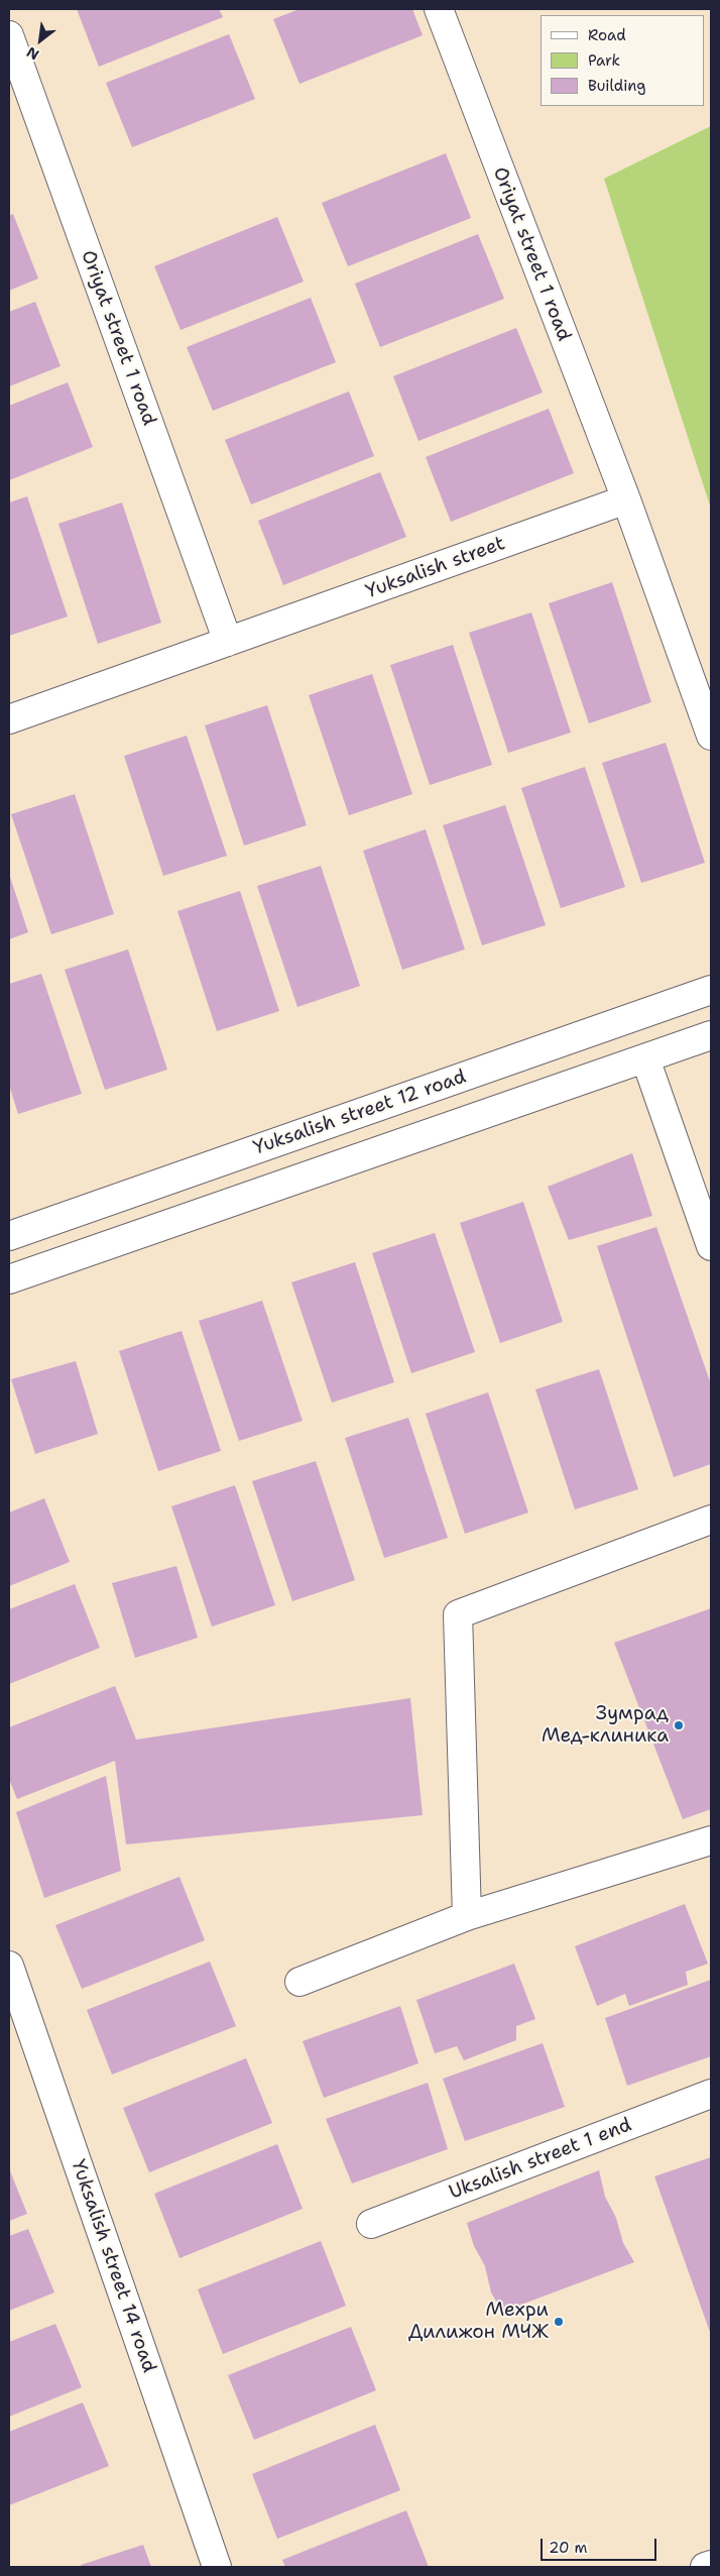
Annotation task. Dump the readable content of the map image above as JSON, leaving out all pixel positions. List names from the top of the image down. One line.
{"streets":{"street":["Oriyat street 1 road","Yuksalish street","Yuksalish street 12 road","Uksalish street 1 end","Yuksalish street 14 road"]},"crossings":[["Oriyat street 1 road","Yuksalish street"]],"places":["Зумрад Мед-клиника","Мехри Дилижон МЧЖ"],"legend":["Road","Park","Building"],"scale_bar":"20 m","north":"bottom left"}
